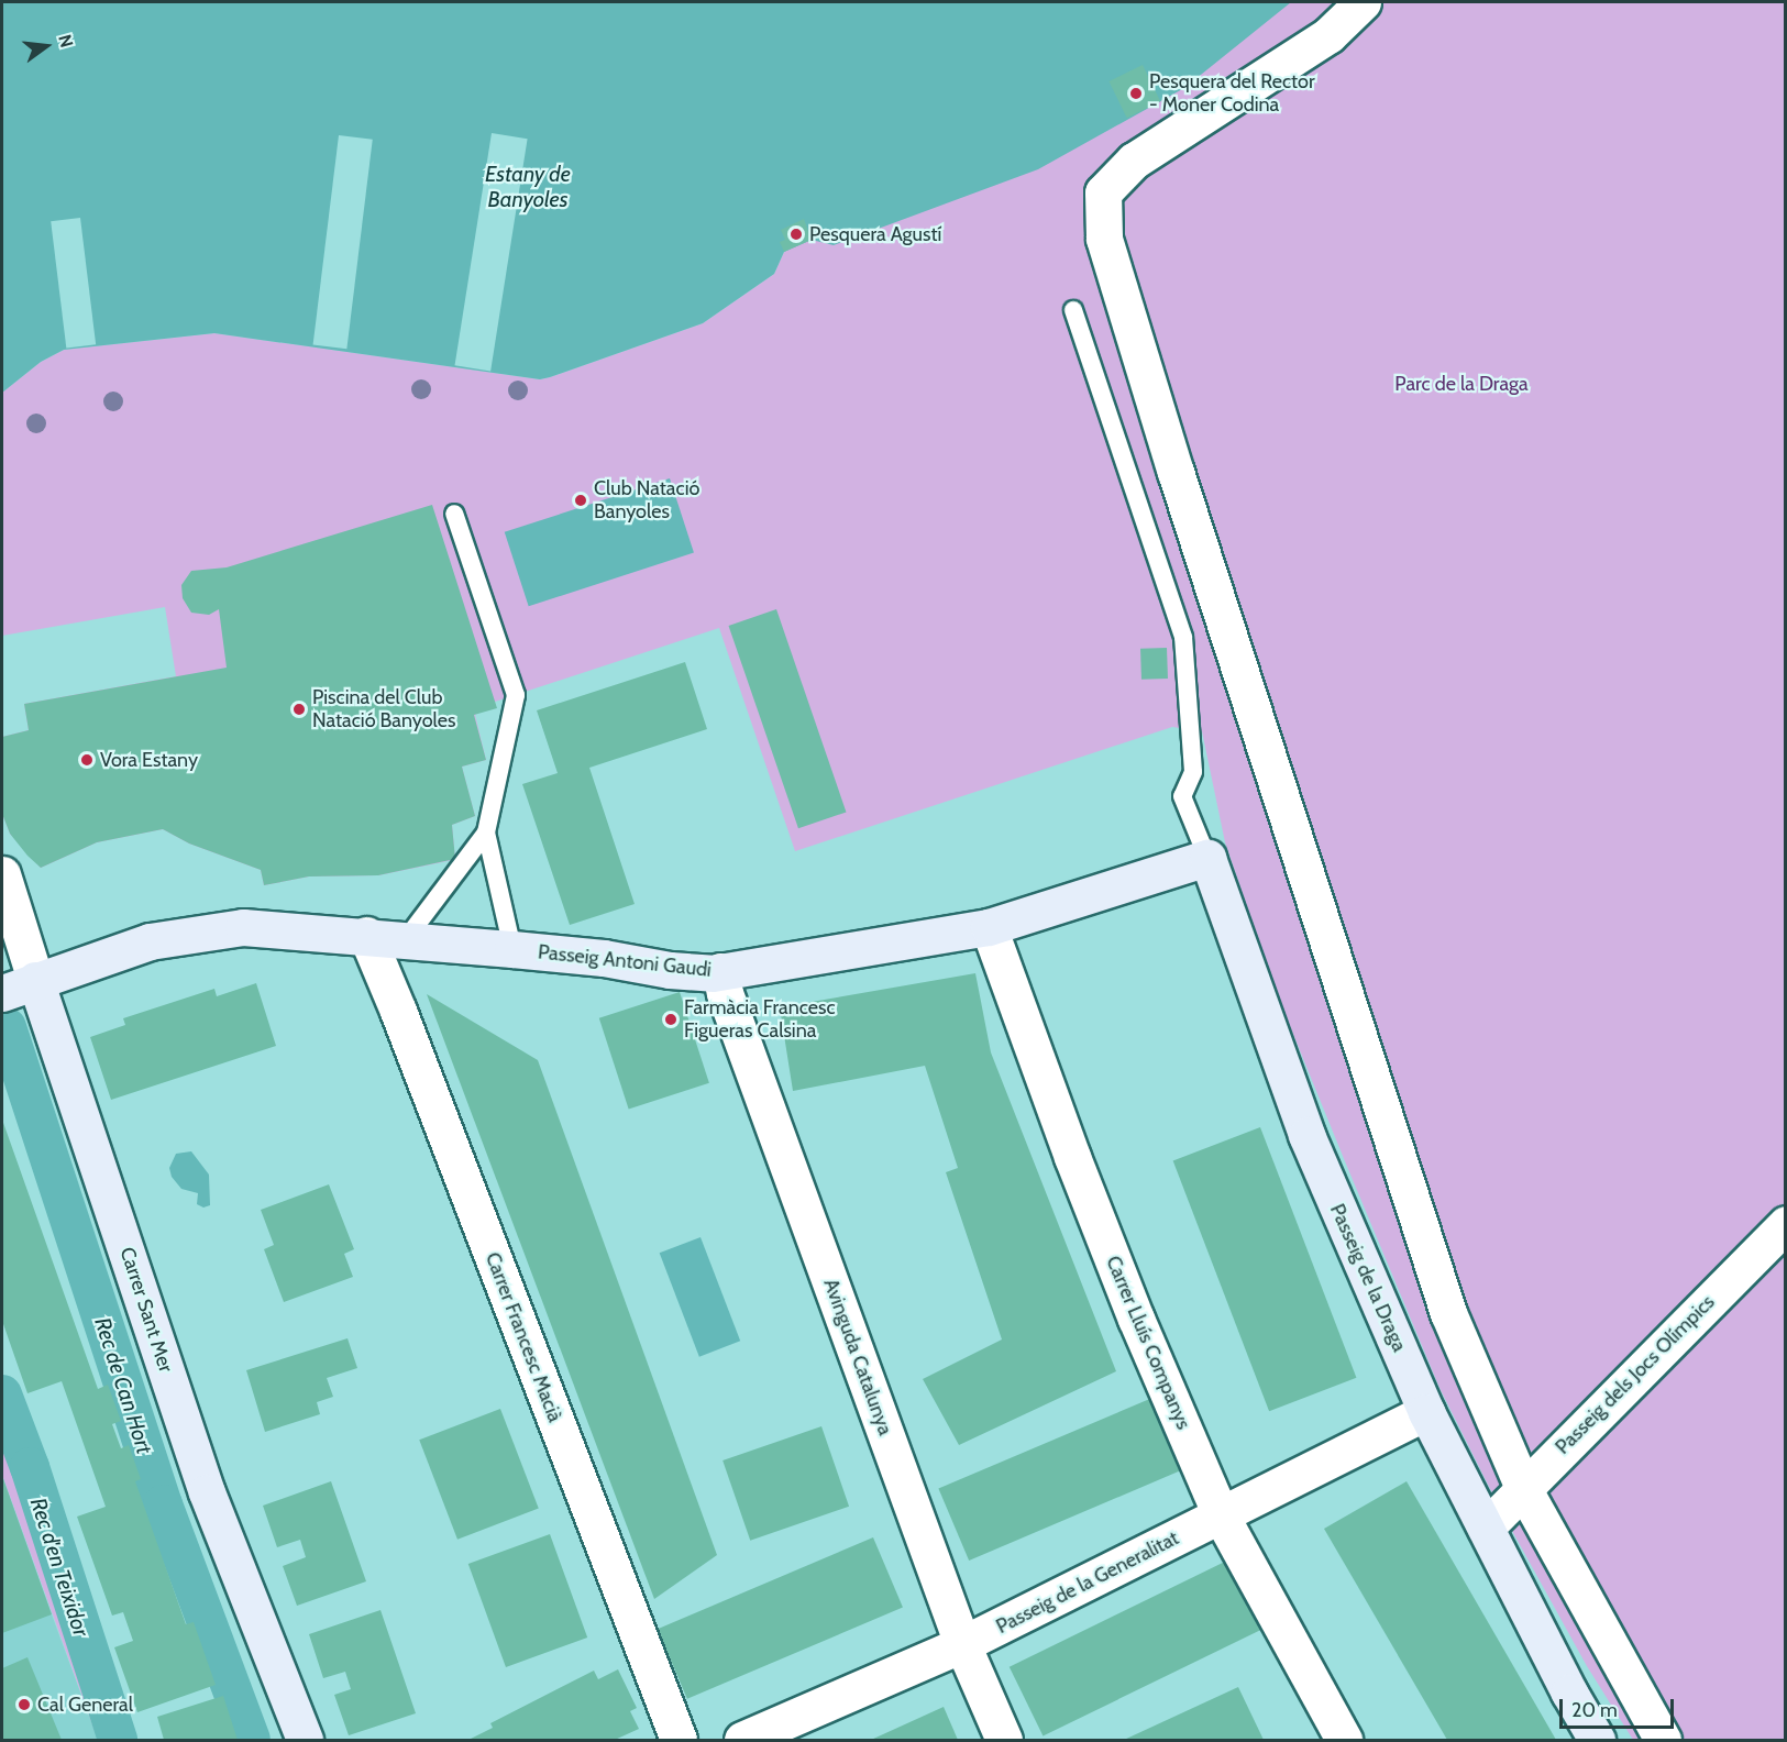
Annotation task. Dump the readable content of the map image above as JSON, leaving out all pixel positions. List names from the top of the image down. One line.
{"streets":{"street":["Passeig Antoni Gaudi","Passeig de la Draga","Carrer Sant Mer","Carrer Francesc Macià","Carrer Lluís Companys","Avinguda Catalunya","Passeig dels Jocs Olímpics","Passeig de la Generalitat"]},"crossings":[["Passeig Antoni Gaudi","Passeig de la Draga"],["Passeig Antoni Gaudi","Carrer Sant Mer"],["Passeig Antoni Gaudi","Carrer Francesc Macià"],["Passeig Antoni Gaudi","Carrer Lluís Companys"],["Passeig Antoni Gaudi","Avinguda Catalunya"],["Passeig de la Draga","Passeig dels Jocs Olímpics"],["Passeig de la Draga","Passeig de la Generalitat"],["Carrer Lluís Companys","Passeig de la Generalitat"],["Avinguda Catalunya","Passeig de la Generalitat"]],"water":["Estany de Banyoles","Rec de Can Hort","Rec d'en Teixidor"],"parks":["Parc de la Draga"],"places":["Pesquera del Rector - Moner Codina","Pesquera Agustí","Club Natació Banyoles","Piscina del Club Natació Banyoles","Vora Estany","Farmàcia Francesc Figueras Calsina","Cal General"],"scale_bar":"20 m","north":"right"}
